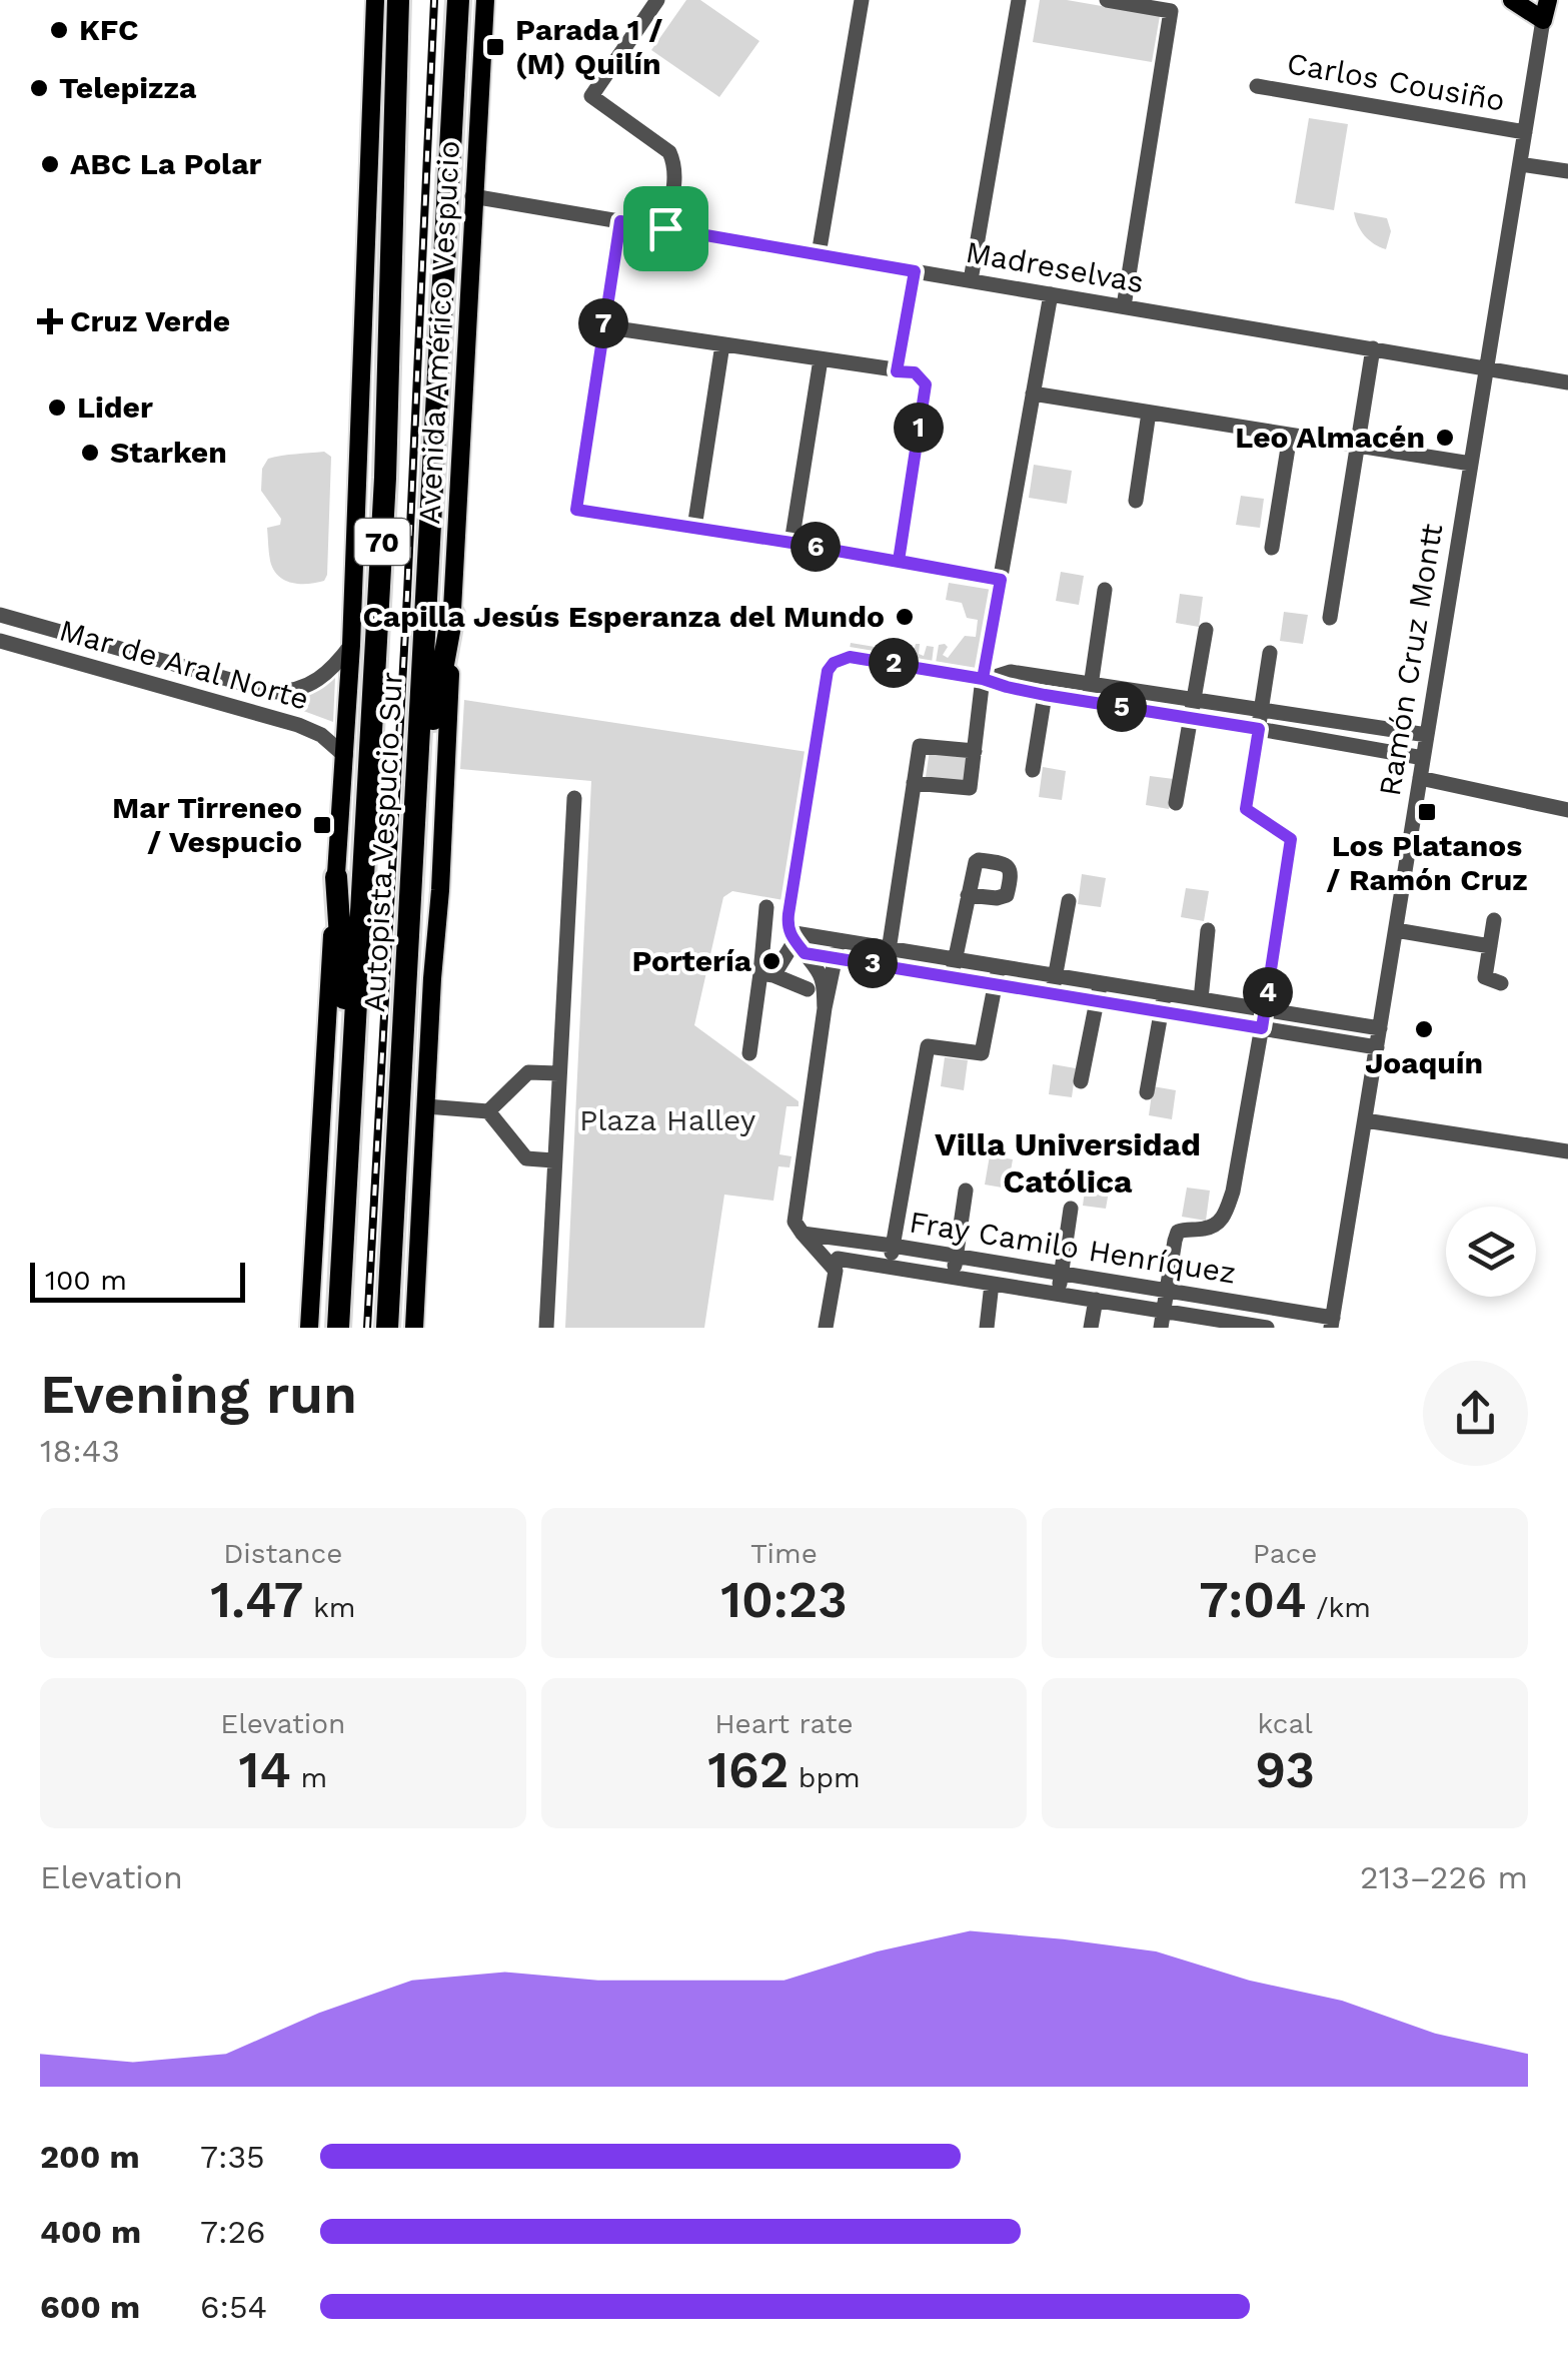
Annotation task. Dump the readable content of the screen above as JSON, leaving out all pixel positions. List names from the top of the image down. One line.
{"streets":{"highway":["70","Autopista Vespucio Sur"],"main road":["Avenida Américo Vespucio","Ramón Cruz Montt"],"street":["Carlos Cousiño","Madreselvas","Mar de Aral Norte","Fray Camilo Henríquez"]},"crossings":[["Carlos Cousiño","Ramón Cruz Montt"],["Madreselvas","Avenida Américo Vespucio"],["Madreselvas","Ramón Cruz Montt"],["Ramón Cruz Montt","Fray Camilo Henríquez"]],"districts":["Villa Universidad Católica"],"parks":["Plaza Halley"],"places":{"other":["KFC","Telepizza","ABC La Polar","Lider","Leo Almacén","Starken","Capilla Jesús Esperanza del Mundo","Portería","Joaquín"],"transit":["Parada 1 / (M) Quilín","Los Platanos / Ramón Cruz","Mar Tirreneo / Vespucio"],"health":["Cruz Verde"]},"scale_bar":"100 m","page":{"pins":["7","1","6","2","5","3","4"],"scale":"100 m","heading":["Evening run","18:43"],"stats":[["Distance","1.47 km"],["Time","10:23"],["Pace","7:04 /km"],["Elevation","14 m"],["Heart rate","162 bpm"],["kcal","93"]],"chart":["Elevation","213–226 m"],"list":[{"name":"200 m","note":"7:35"},{"name":"400 m","note":"7:26"},{"name":"600 m","note":"6:54"}]}}
